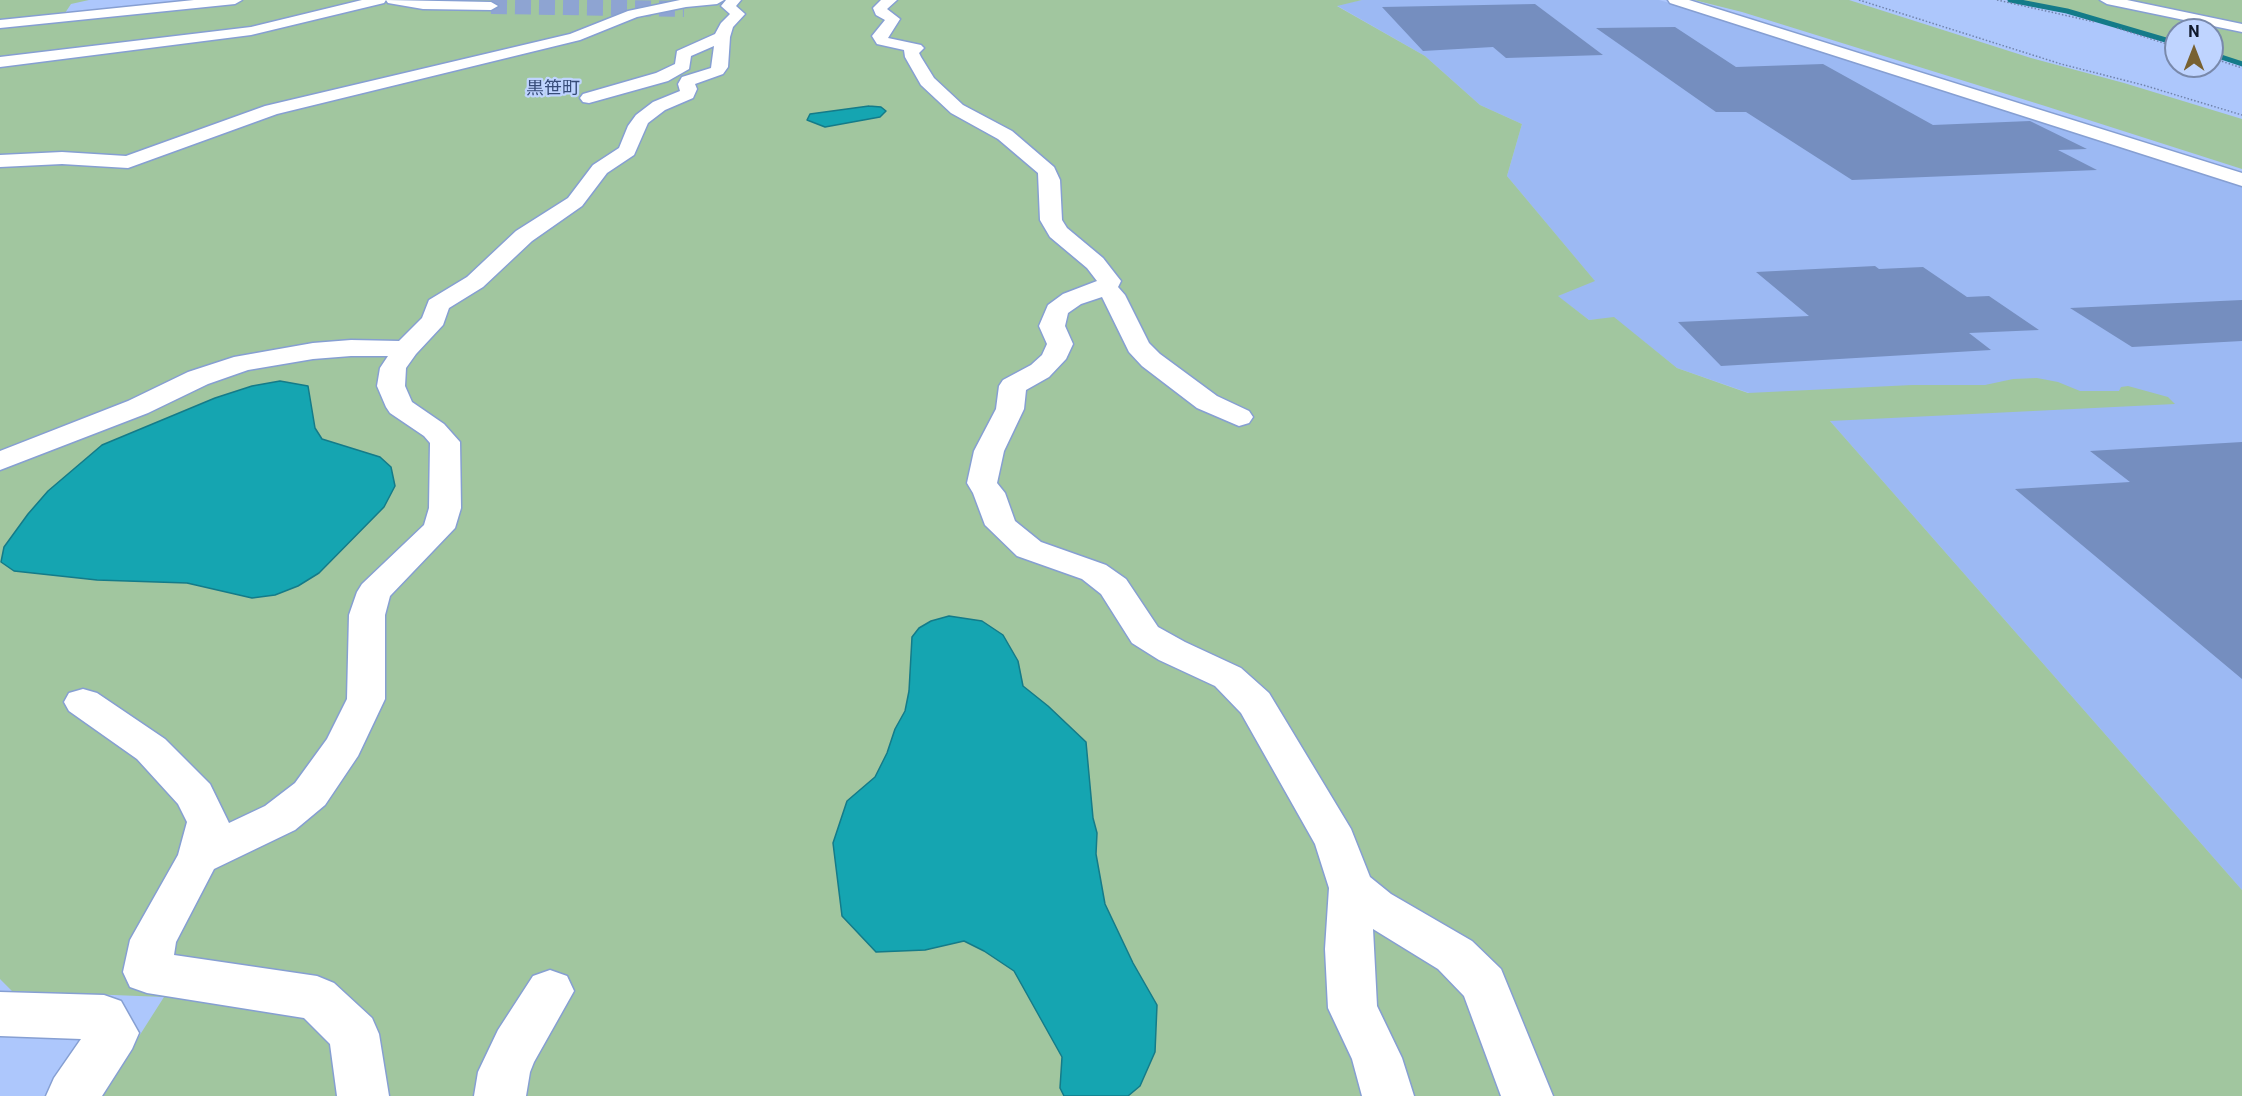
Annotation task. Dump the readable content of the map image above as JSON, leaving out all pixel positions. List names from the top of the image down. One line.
{"districts":["黒笹町"],"north":"top"}
